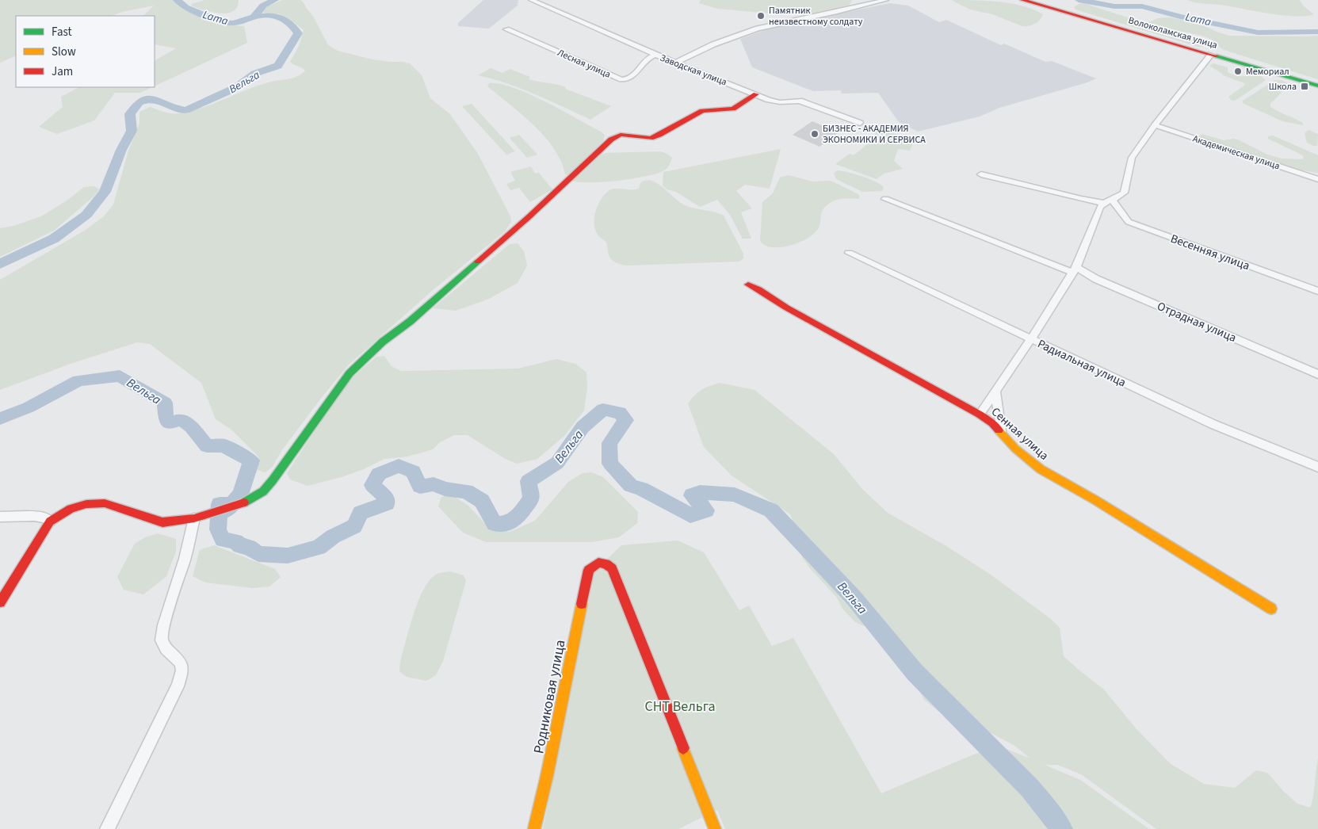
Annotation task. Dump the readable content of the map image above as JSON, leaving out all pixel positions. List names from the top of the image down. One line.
{"streets":{"street":["Волоколамская улица","Лесная улица","Заводская улица","Академическая улица","Весенняя улица","Отрадная улица","Радиальная улица","Сенная улица","Родниковая улица"]},"crossings":[["Лесная улица","Заводская улица"]],"water":["Lama","Вельга"],"parks":["СНТ Вельга"],"places":{"other":["Памятник неизвестному солдату","Мемориал","БИЗНЕС - АКАДЕМИЯ ЭКОНОМИКИ И СЕРВИСА"],"transit":["Школа"]},"legend":["Fast","Slow","Jam"]}
